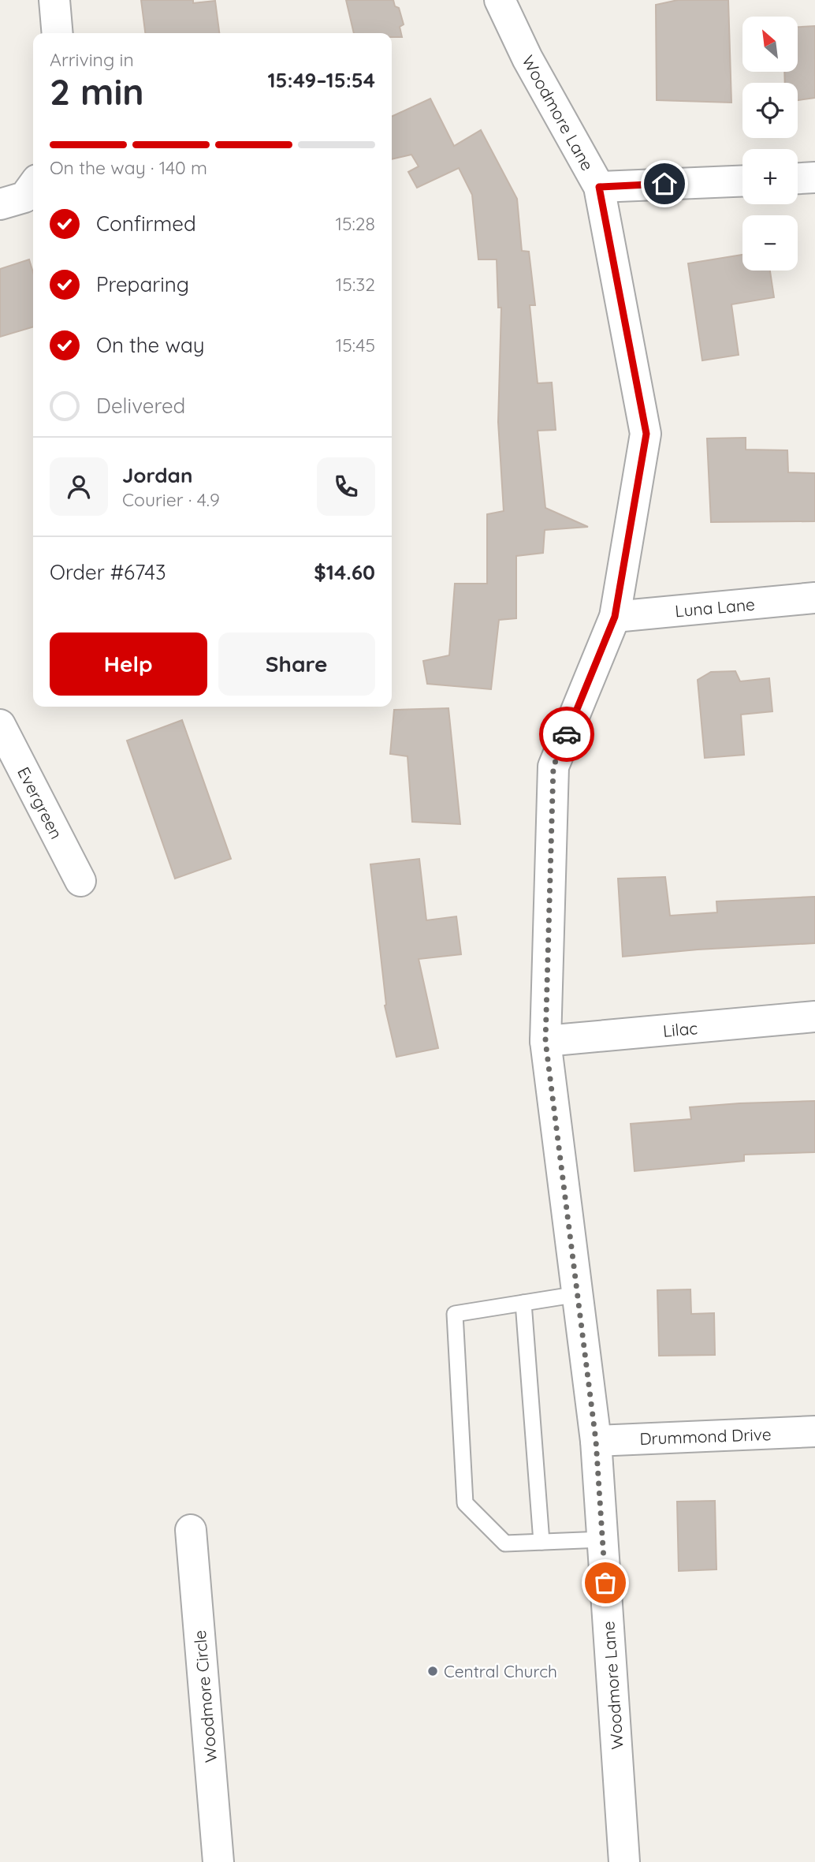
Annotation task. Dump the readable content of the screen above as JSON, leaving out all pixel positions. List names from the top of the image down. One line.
{"streets":{"street":["Woodmore Lane","Luna Lane","Evergreen","Lilac","Drummond Drive","Woodmore Circle"]},"crossings":[["Woodmore Lane","Luna Lane"],["Woodmore Lane","Lilac"],["Woodmore Lane","Drummond Drive"]],"places":["Central Church"],"north":"top left","page":{"map_buttons":["+","−"],"heading":["2 min","Arriving in","15:49–15:54"],"panel":["Jordan","Courier · 4.9","Order #6743","$14.60"],"bar":"On the way · 140 m","list":[["Confirmed","15:28"],["Preparing","15:32"],["On the way","15:45"],"Delivered"],"buttons":["Help","Share"]}}
